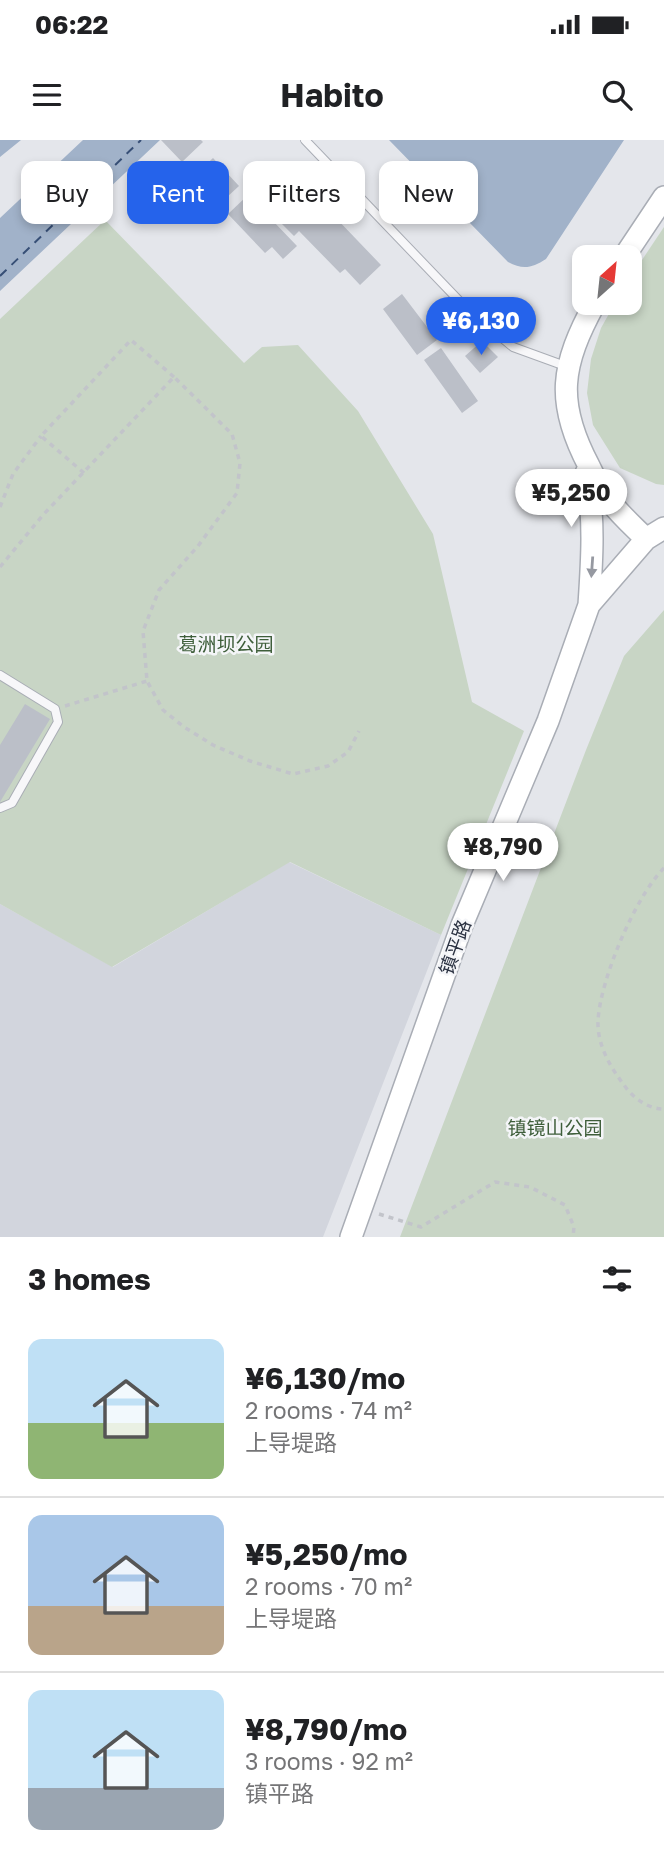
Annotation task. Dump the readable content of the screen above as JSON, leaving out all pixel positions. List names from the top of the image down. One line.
{"streets":{"main road":["镇平路"]},"parks":["葛洲坝公园","镇镜山公园"],"north":"top right","page":{"status":"06:22","header":"Habito","chip":["Buy","Rent","Filters","New"],"price":["¥6,130","¥5,250","¥8,790"],"heading":"3 homes","list":[{"name":"¥6,130/mo","note":"2 rooms · 74 m² · 上导堤路"},{"name":"¥5,250/mo","note":"2 rooms · 70 m² · 上导堤路"},{"name":"¥8,790/mo","note":"3 rooms · 92 m² · 镇平路"}]}}
